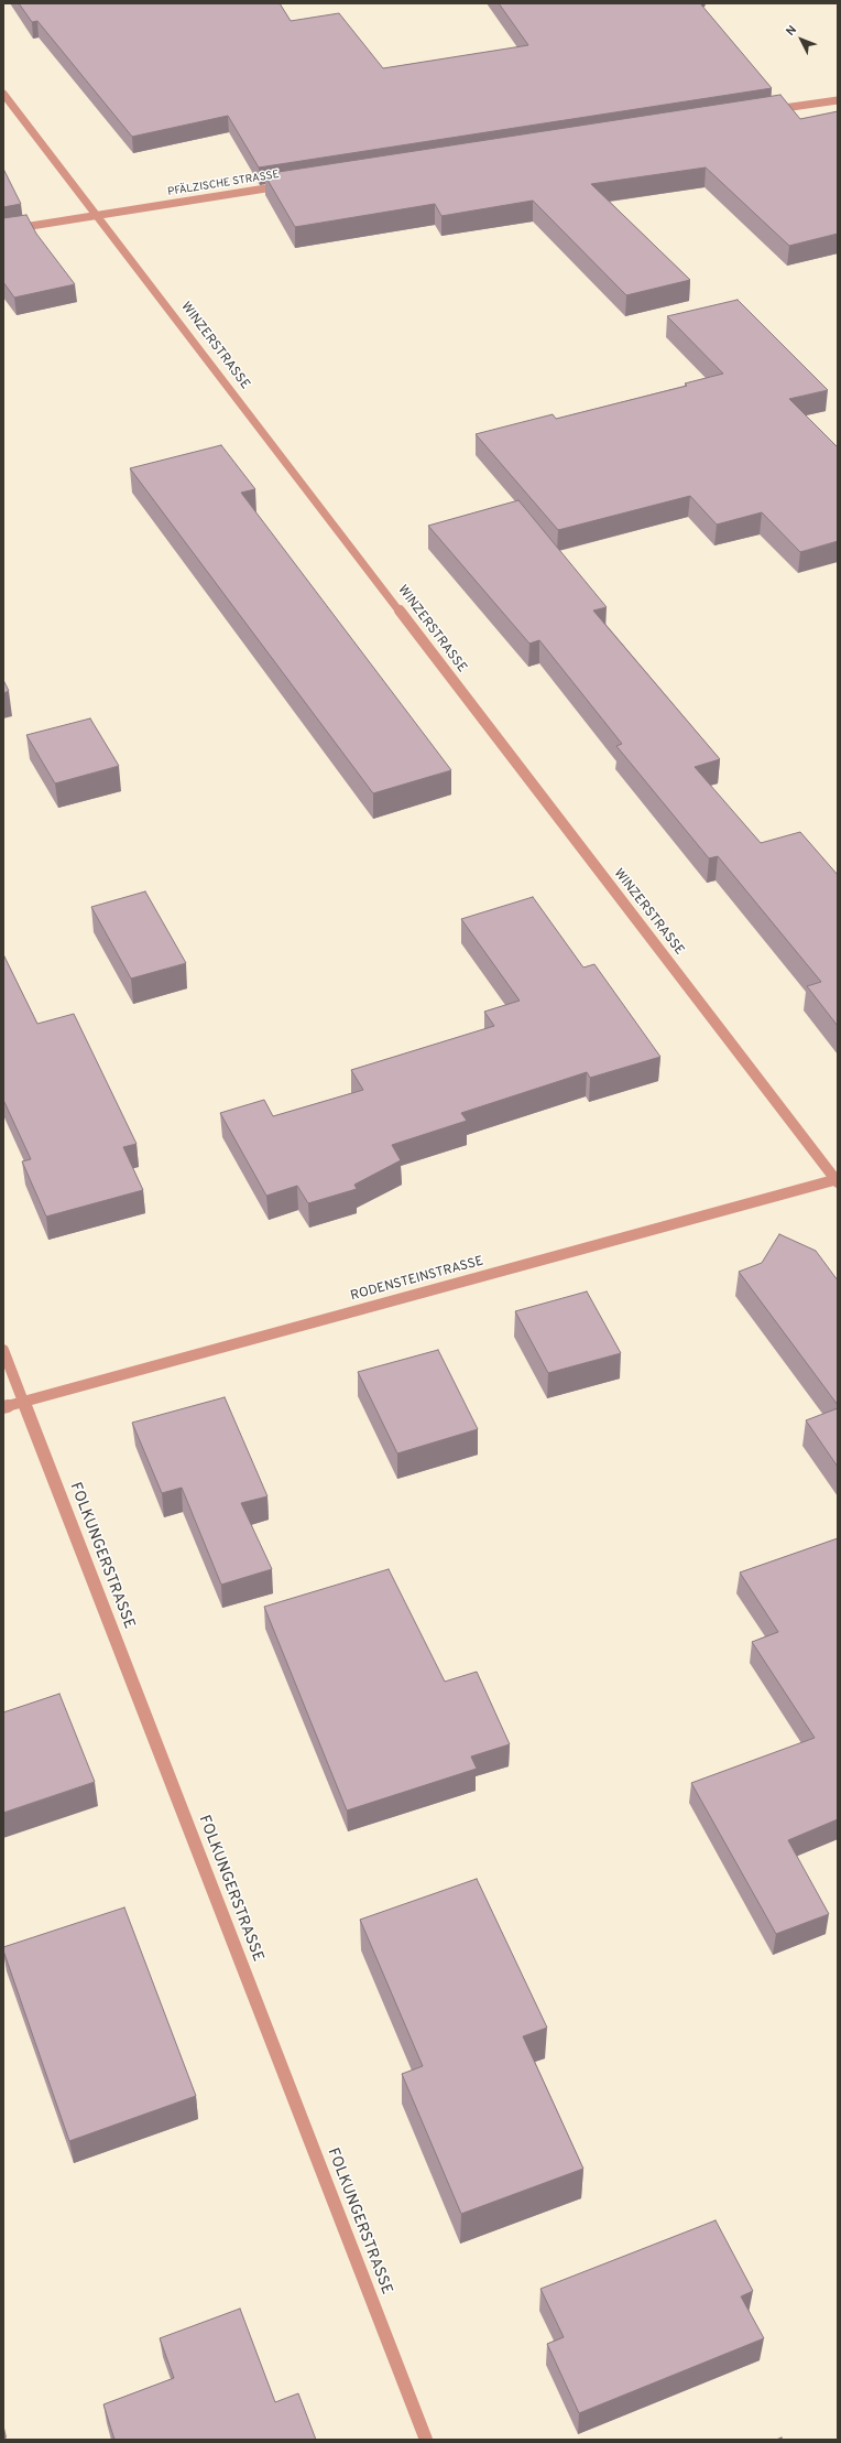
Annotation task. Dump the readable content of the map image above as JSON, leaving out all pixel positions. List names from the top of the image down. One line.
{"streets":{"street":["PFÄLZISCHE STRASSE","WINZERSTRASSE","RODENSTEINSTRASSE","FOLKUNGERSTRASSE"]},"crossings":[["PFÄLZISCHE STRASSE","WINZERSTRASSE"],["WINZERSTRASSE","RODENSTEINSTRASSE"],["RODENSTEINSTRASSE","FOLKUNGERSTRASSE"]],"north":"top left"}
